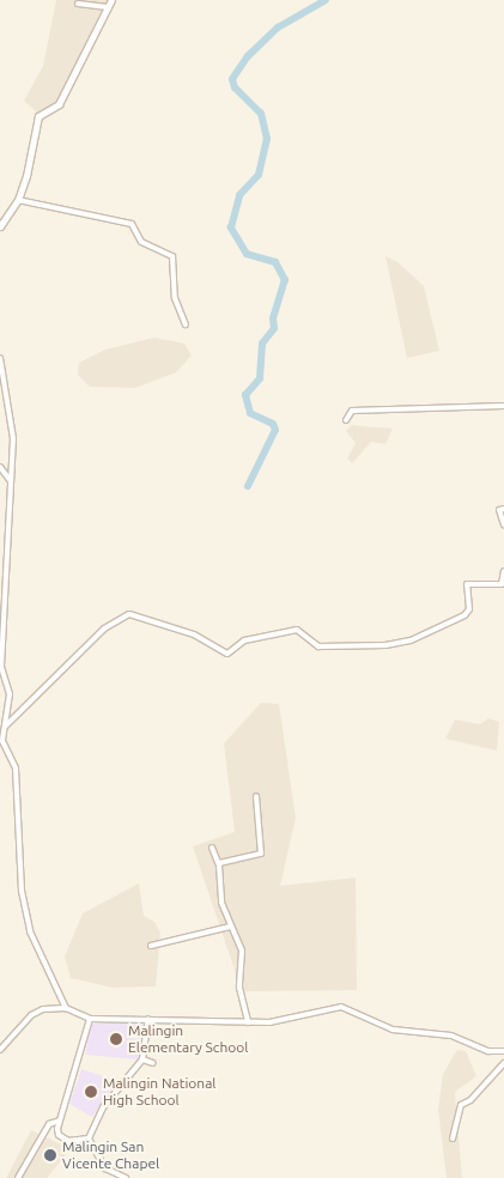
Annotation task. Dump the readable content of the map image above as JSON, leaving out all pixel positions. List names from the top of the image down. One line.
{"places":["Malingin Elementary School","Malingin National High School","Malingin San Vicente Chapel"]}
